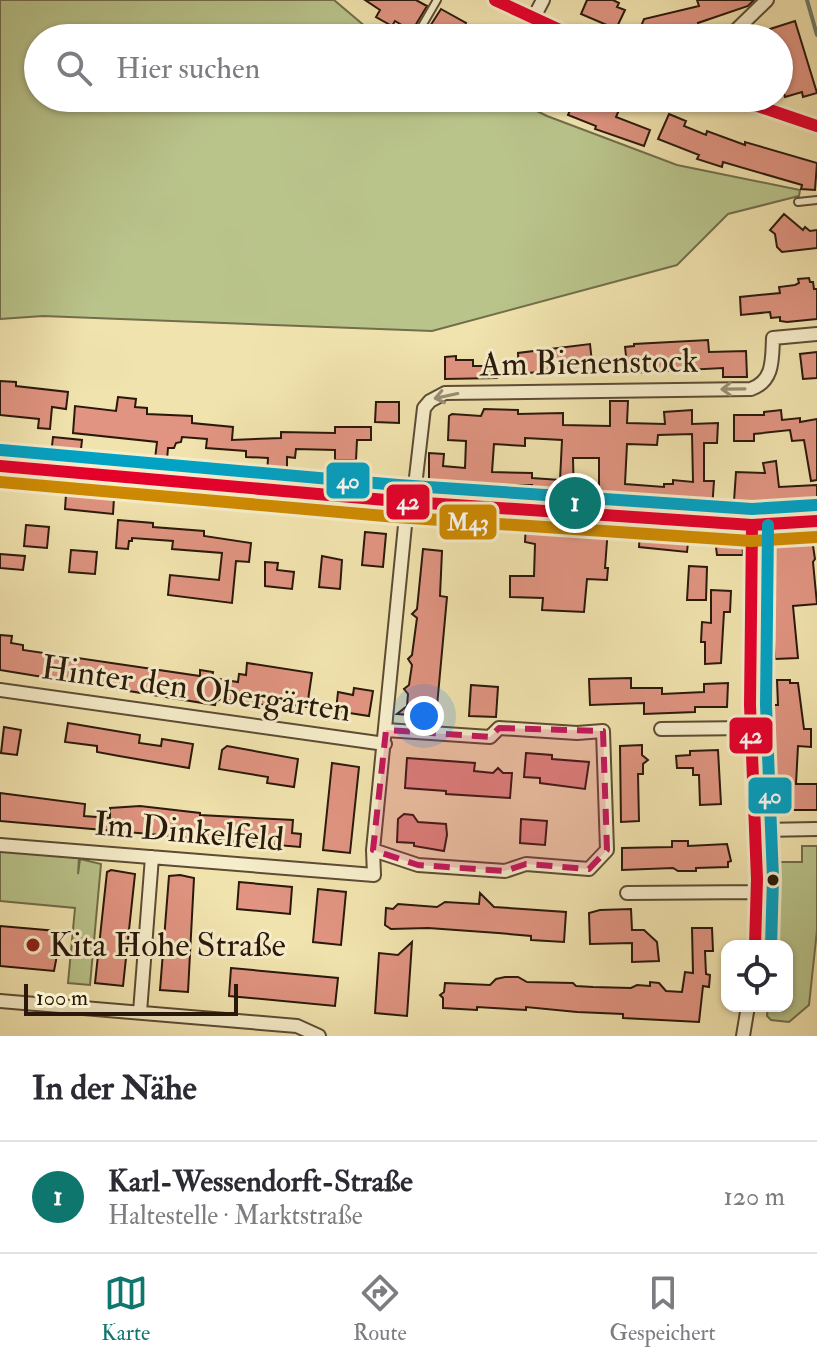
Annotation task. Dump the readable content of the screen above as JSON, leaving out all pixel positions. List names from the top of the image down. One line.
{"streets":{"street":["Am Bienenstock","Hinter den Obergärten","Im Dinkelfeld"]},"crossings":[["Hinter den Obergärten","Im Dinkelfeld"]],"one_way":["Am Bienenstock"],"places":["Kita Hohe Straße"],"lines":["transit line 42","transit line 40","transit line M43"],"scale_bar":"100 m","page":{"search":"Hier suchen","pins":"1","scale":"100 m","heading":"In der Nähe","list":[{"mark":"1","name":"Karl-Wessendorft-Straße","note":"Haltestelle · Marktstraße","value":"120 m"}],"nav":["Karte","Route","Gespeichert"]}}
